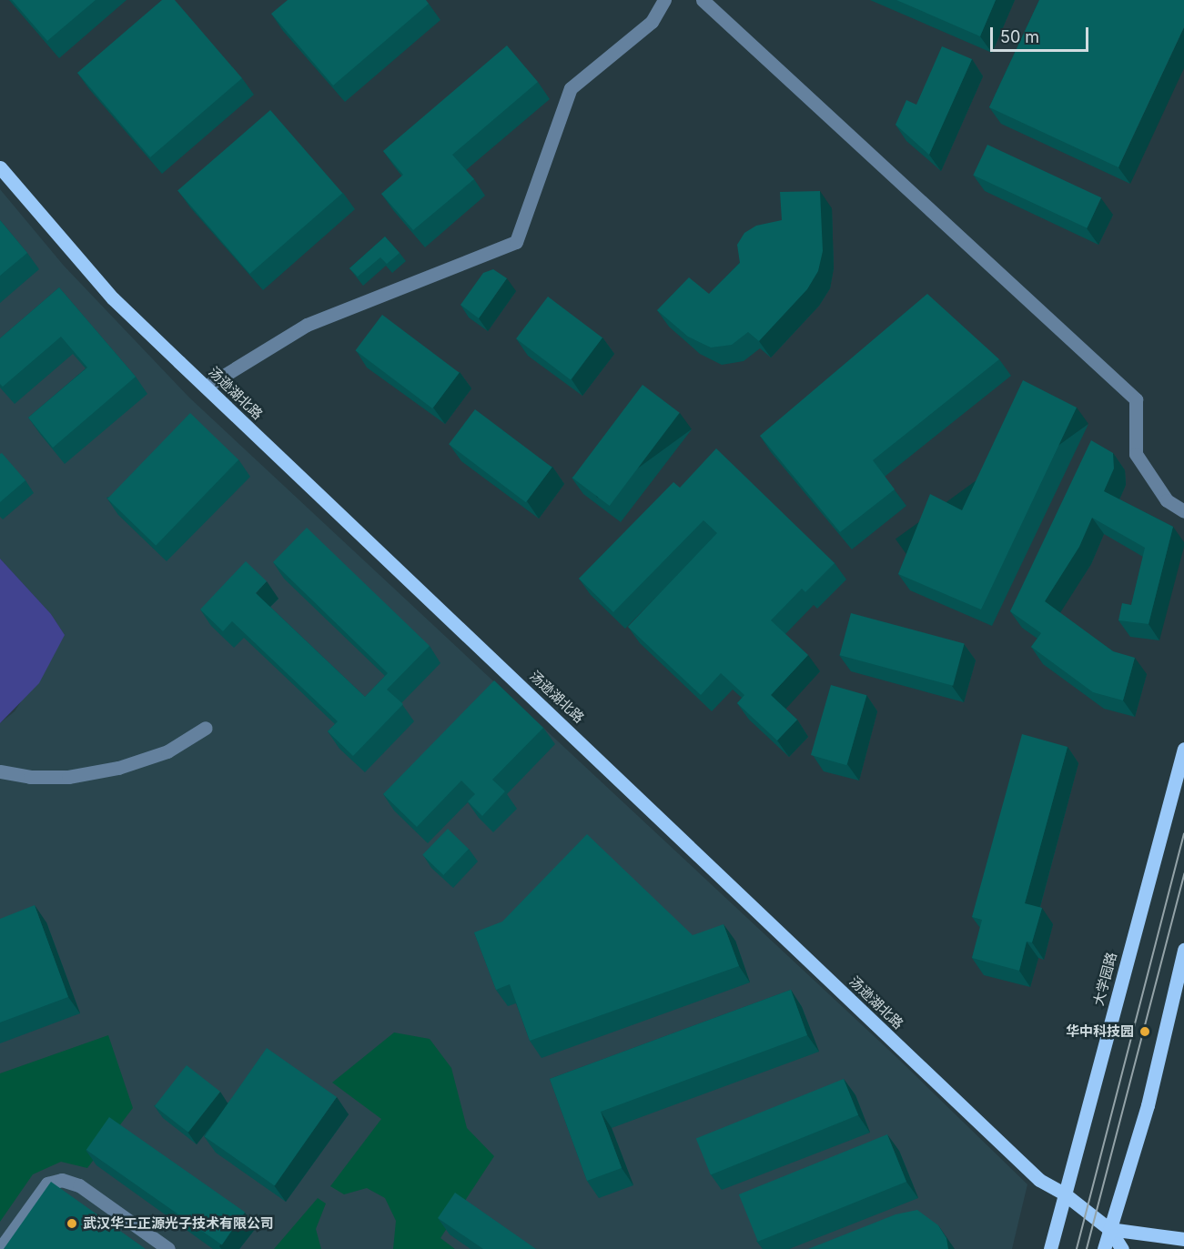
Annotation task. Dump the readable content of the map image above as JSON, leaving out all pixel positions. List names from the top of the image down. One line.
{"streets":{"main road":["汤逊湖北路","大学园路"]},"crossings":[["汤逊湖北路","大学园路"]],"places":["华中科技园","武汉华工正源光子技术有限公司"],"scale_bar":"50 m"}
